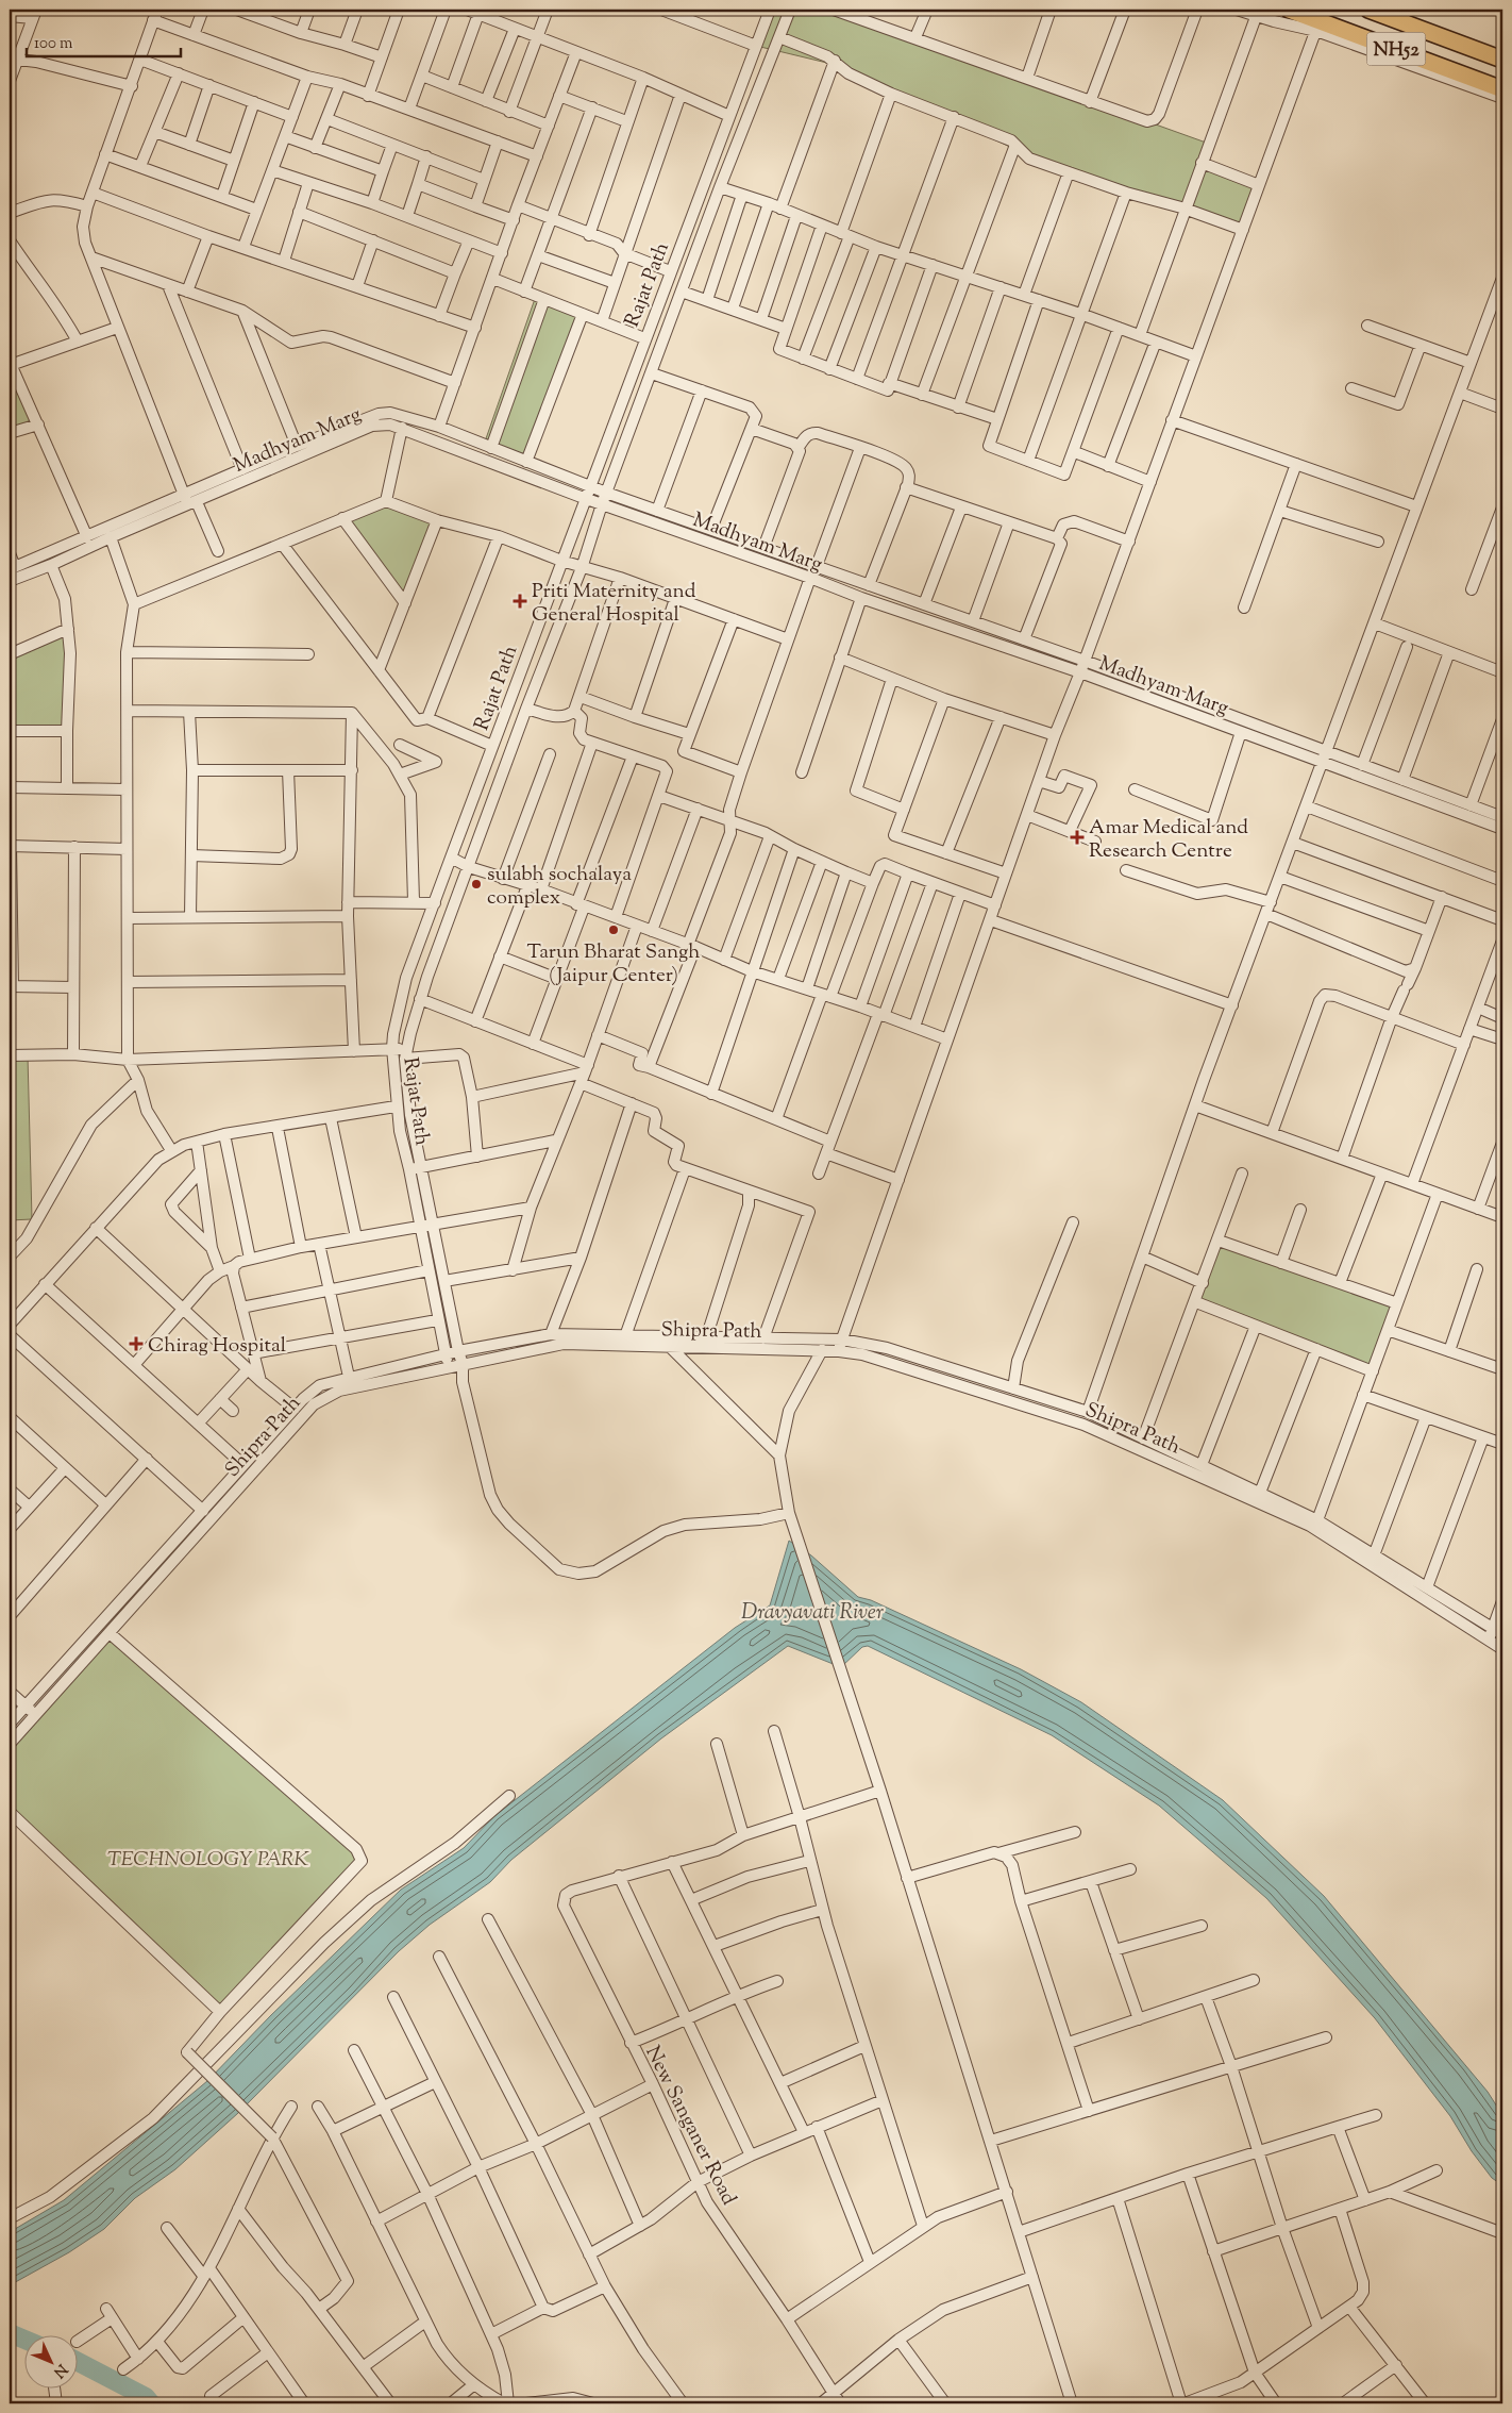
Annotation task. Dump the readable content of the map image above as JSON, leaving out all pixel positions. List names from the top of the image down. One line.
{"streets":{"highway":["NH52"],"street":["Rajat Path","Madhyam Marg","Shipra Path","New Sanganer Road"]},"crossings":[["Rajat Path","Madhyam Marg"],["Rajat Path","Shipra Path"]],"water":["Dravyavati River"],"parks":["TECHNOLOGY PARK"],"places":{"health":["Priti Maternity and General Hospital","Amar Medical and Research Centre","Chirag Hospital"],"other":["sulabh sochalaya complex","Tarun Bharat Sangh (Jaipur Center)"]},"scale_bar":"100 m","north":"bottom right"}
